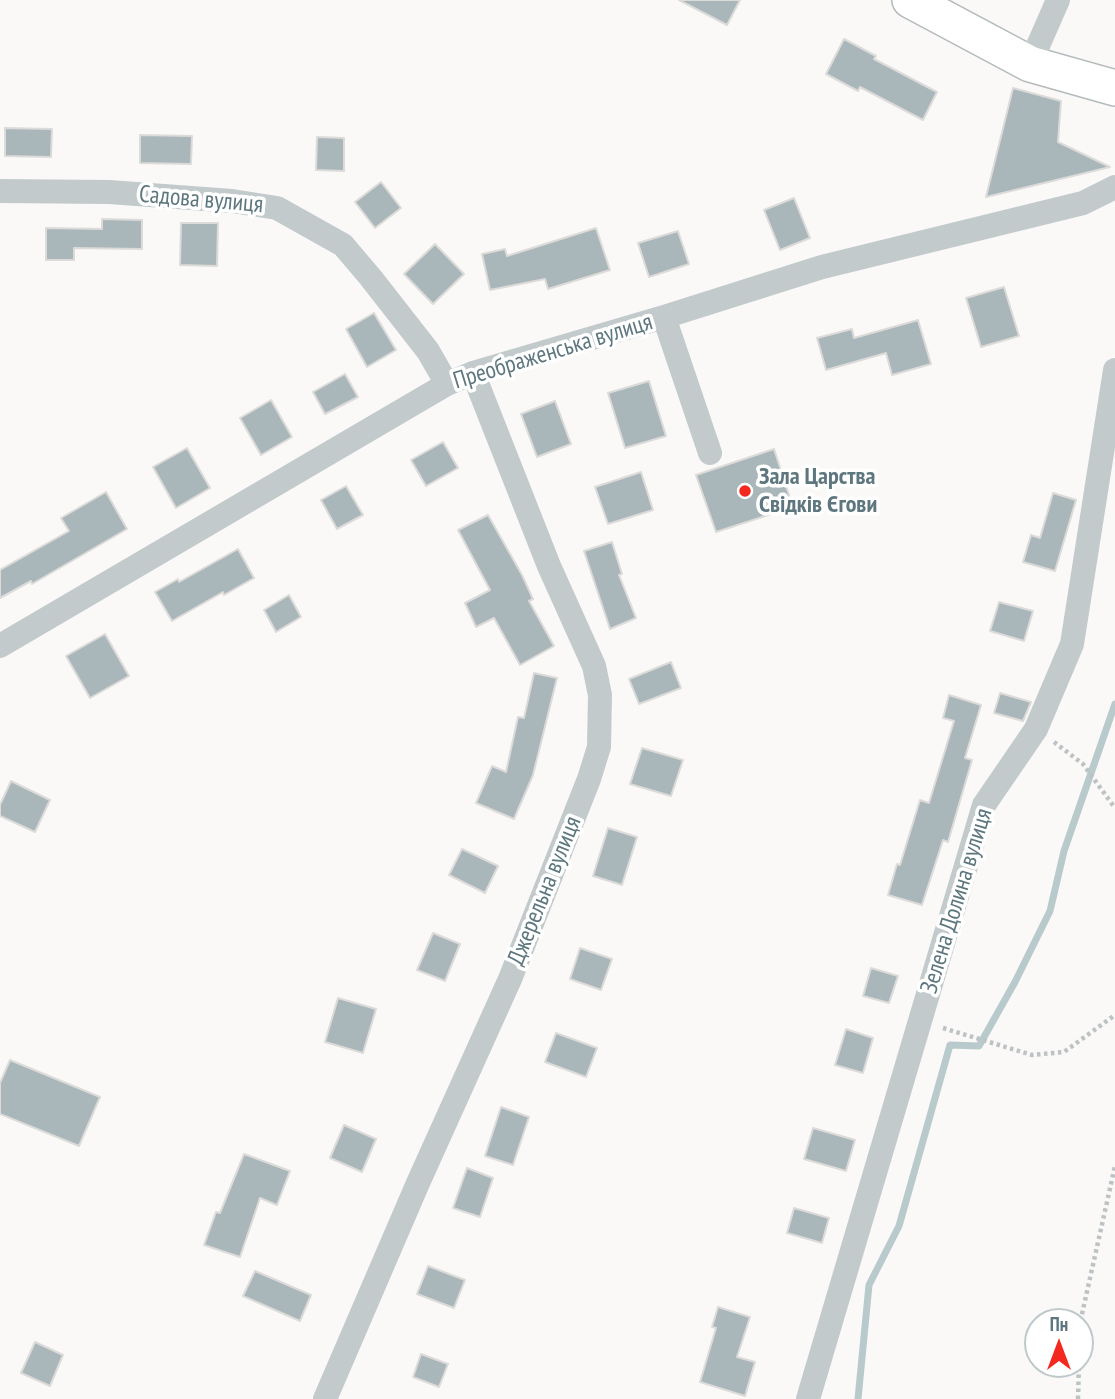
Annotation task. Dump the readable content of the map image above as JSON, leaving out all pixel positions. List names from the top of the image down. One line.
{"streets":{"street":["Садова вулиця","Преображенська вулиця","Джерельна вулиця","Зелена Долина вулиця"]},"crossings":[["Садова вулиця","Преображенська вулиця"],["Преображенська вулиця","Джерельна вулиця"]],"places":["Зала Царства Свідків Єгови"],"north":"top"}
